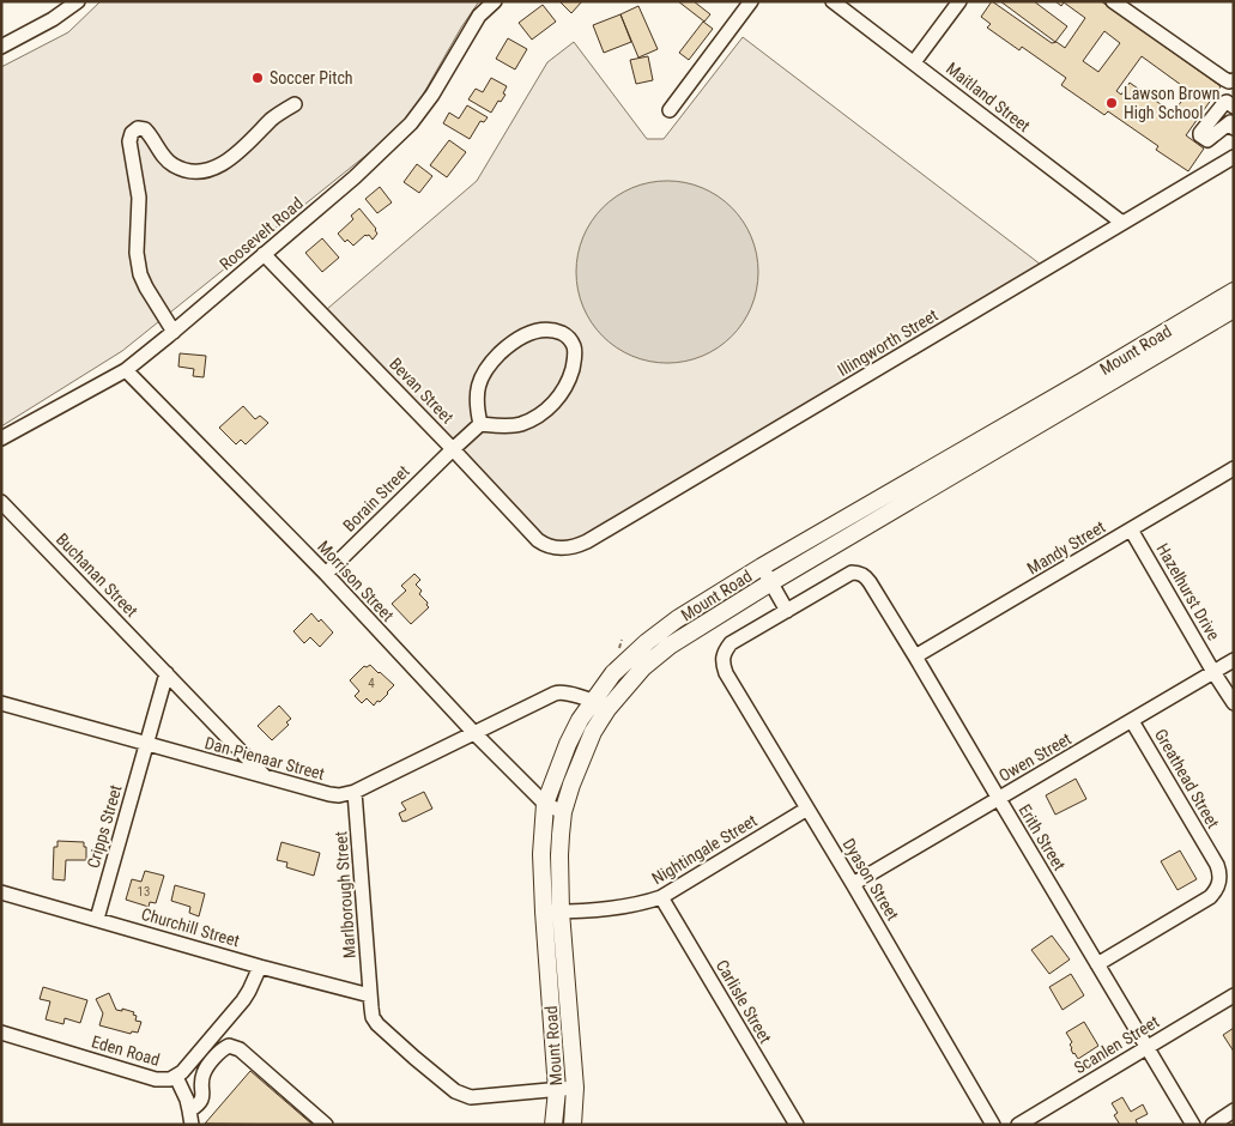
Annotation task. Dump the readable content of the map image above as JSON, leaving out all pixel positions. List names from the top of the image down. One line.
{"streets":{"main road":["Mount Road"],"street":["Maitland Street","Roosevelt Road","Illingworth Street","Bevan Street","Borain Street","Mandy Street","Buchanan Street","Morrison Street","Hazelhurst Drive","Owen Street","Dan Pienaar Street","Greathead Street","Cripps Street","Erith Street","Nightingale Street","Dyason Street","Marlborough Street","Churchill Street","Carlisle Street","Scanlen Street","Eden Road"]},"crossings":[["Maitland Street","Illingworth Street"],["Roosevelt Road","Bevan Street"],["Roosevelt Road","Morrison Street"],["Illingworth Street","Bevan Street"],["Mount Road","Morrison Street"],["Mount Road","Dan Pienaar Street"],["Mount Road","Nightingale Street"],["Mount Road","Marlborough Street"],["Bevan Street","Borain Street"],["Borain Street","Morrison Street"],["Mandy Street","Hazelhurst Drive"],["Mandy Street","Erith Street"],["Buchanan Street","Dan Pienaar Street"],["Morrison Street","Dan Pienaar Street"],["Hazelhurst Drive","Owen Street"],["Owen Street","Greathead Street"],["Owen Street","Erith Street"],["Owen Street","Dyason Street"],["Dan Pienaar Street","Cripps Street"],["Dan Pienaar Street","Marlborough Street"],["Greathead Street","Erith Street"],["Cripps Street","Churchill Street"],["Erith Street","Dyason Street"],["Erith Street","Scanlen Street"],["Nightingale Street","Dyason Street"],["Nightingale Street","Carlisle Street"],["Marlborough Street","Churchill Street"],["Churchill Street","Eden Road"]],"places":["Soccer Pitch","Lawson Brown High School"],"house_numbers":["4","13"]}
